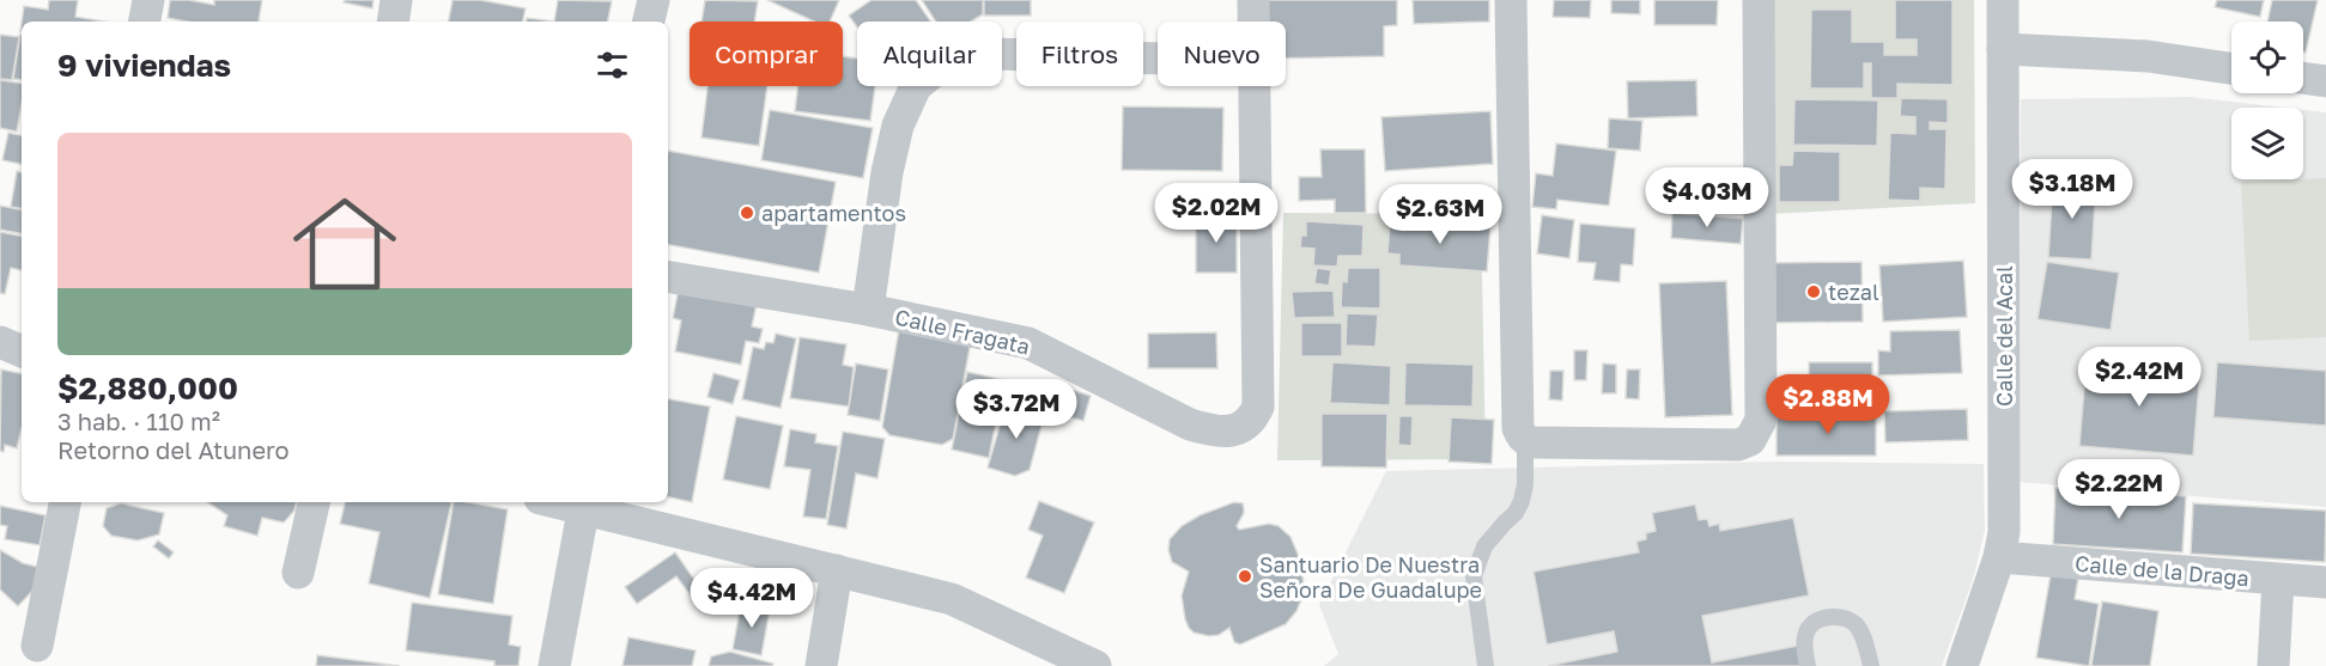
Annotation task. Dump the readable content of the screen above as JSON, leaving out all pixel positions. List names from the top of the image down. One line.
{"streets":{"street":["Calle Fragata","Calle del Acal","Calle de la Draga"]},"crossings":[["Calle del Acal","Calle de la Draga"]],"places":["apartamentos","tezal","Santuario De Nuestra Señora De Guadalupe"],"page":{"chip":["Comprar","Alquilar","Filtros","Nuevo"],"heading":"9 viviendas","list":[{"name":"$2,880,000","note":"3 hab. · 110 m² · Retorno del Atunero"}],"price":["$3.18M","$4.03M","$2.02M","$2.63M","$2.42M","$2.88M","$3.72M","$2.22M","$4.42M"]}}
